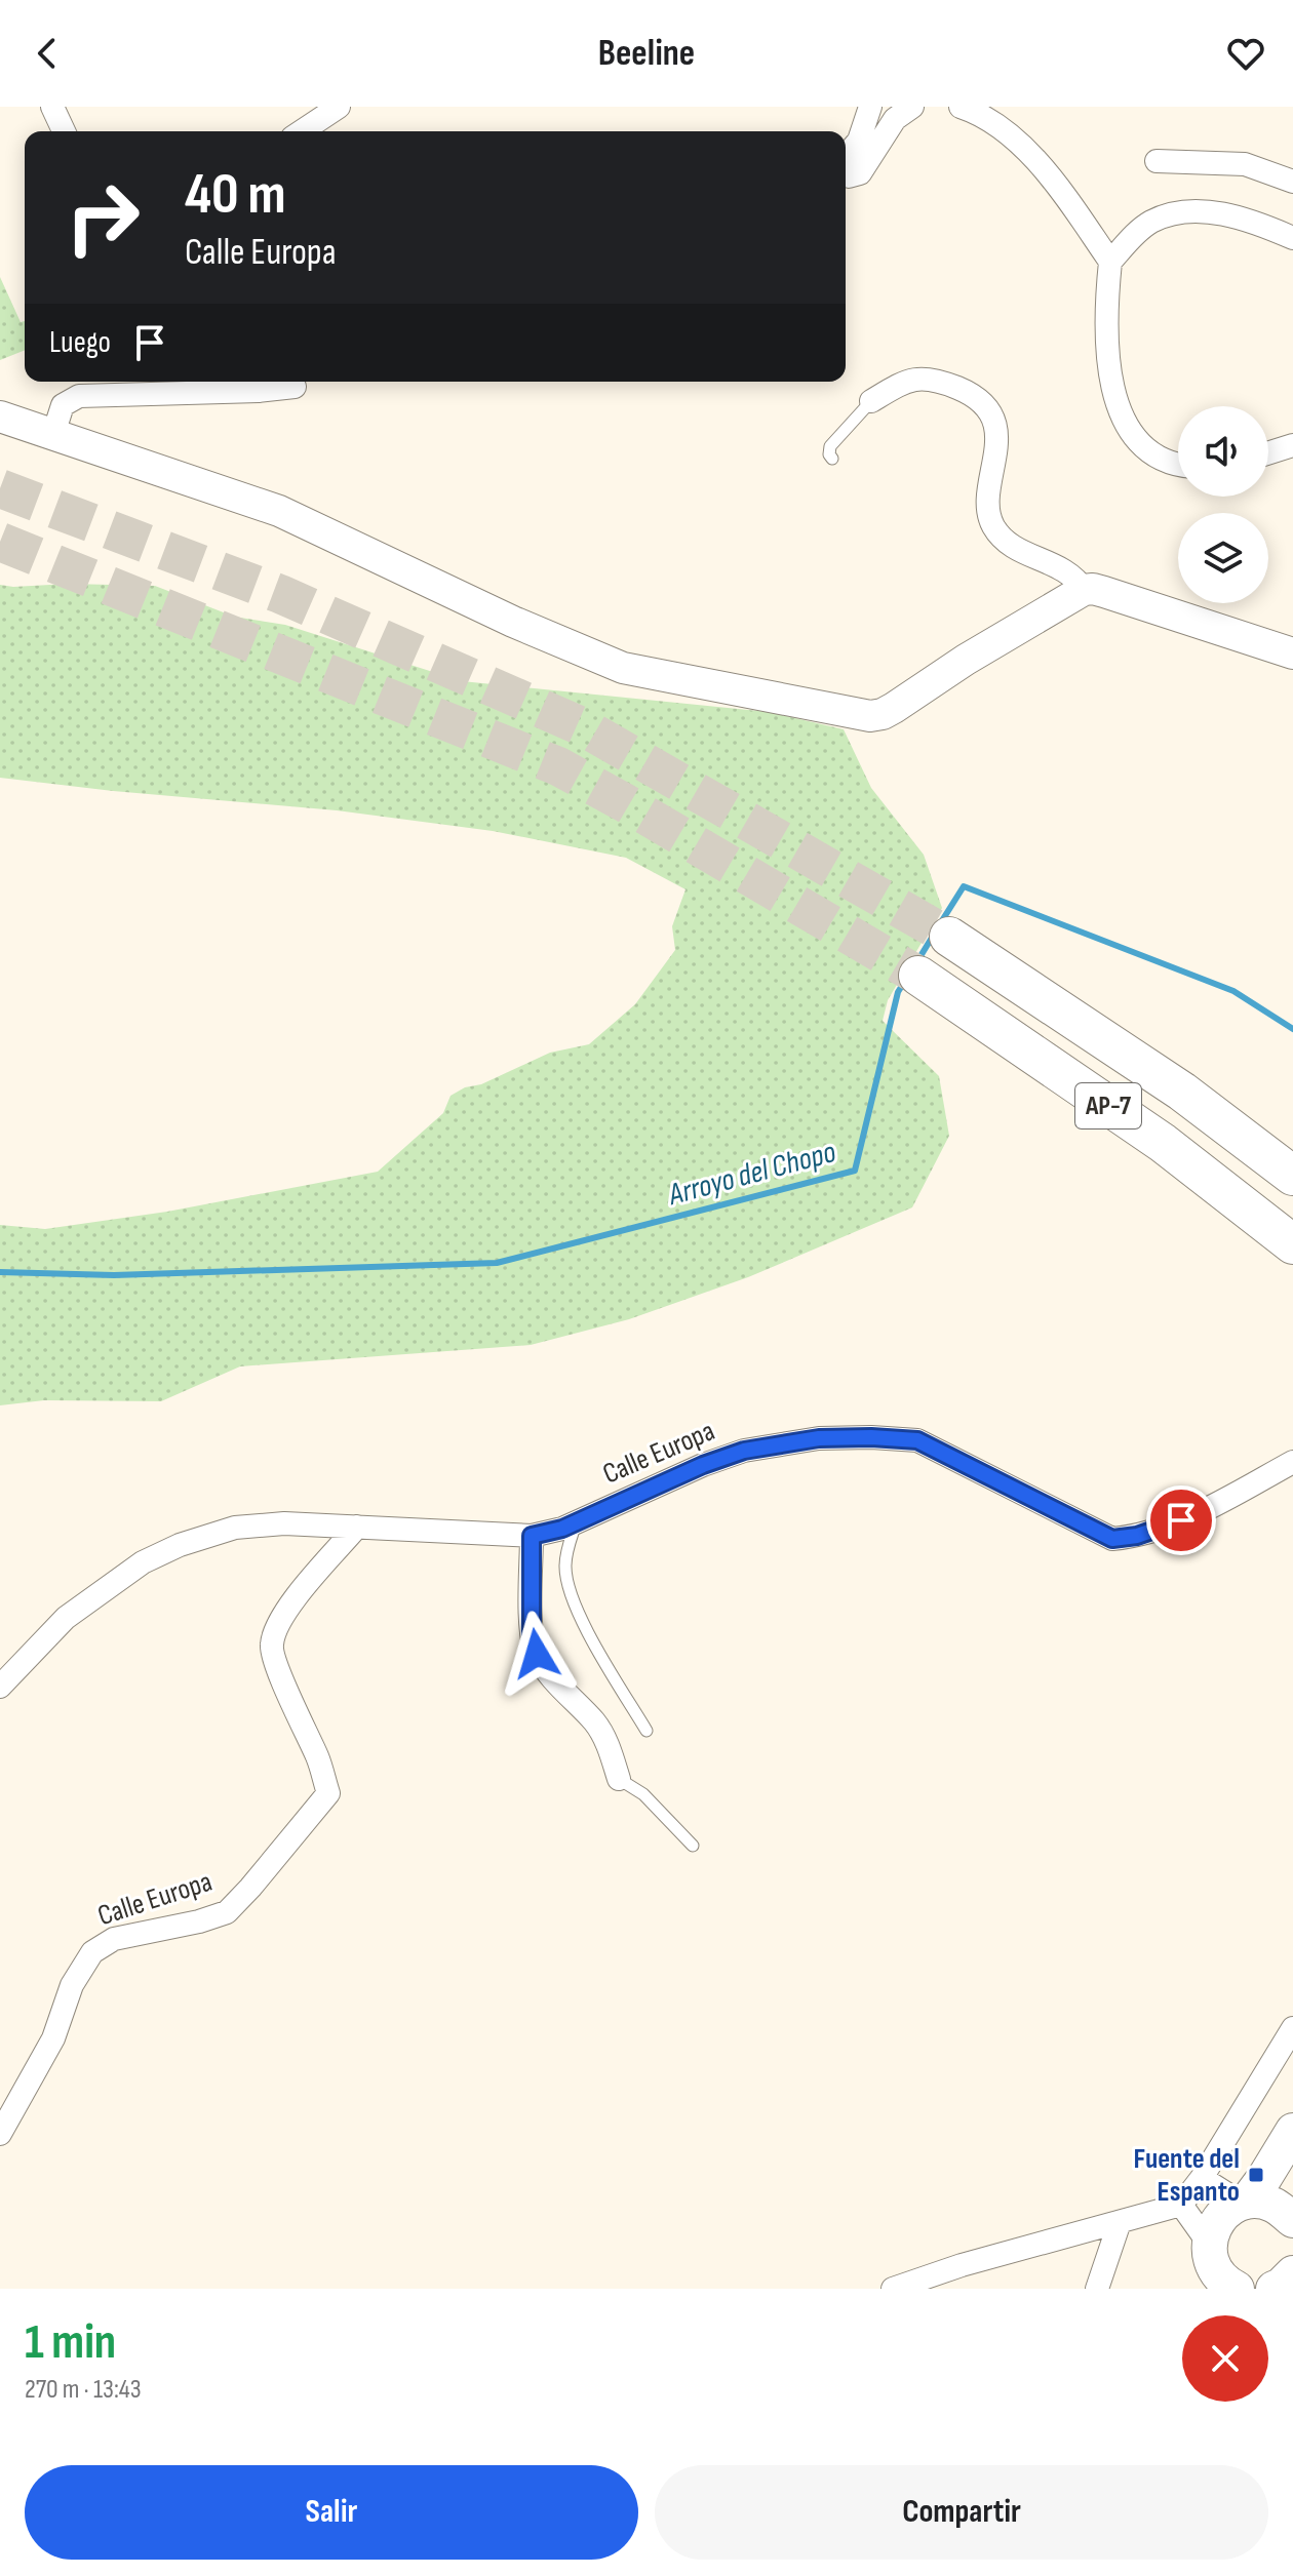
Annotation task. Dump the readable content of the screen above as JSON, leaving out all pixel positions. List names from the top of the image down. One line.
{"streets":{"highway":["AP-7"],"street":["Calle Europa"]},"water":["Arroyo del Chopo"],"places":{"transit":["Fuente del Espanto"]},"page":{"header":"Beeline","turn":["40 m","Calle Europa"],"then":"Luego","heading":["1 min","270 m · 13:43"],"buttons":["Salir","Compartir"]}}
